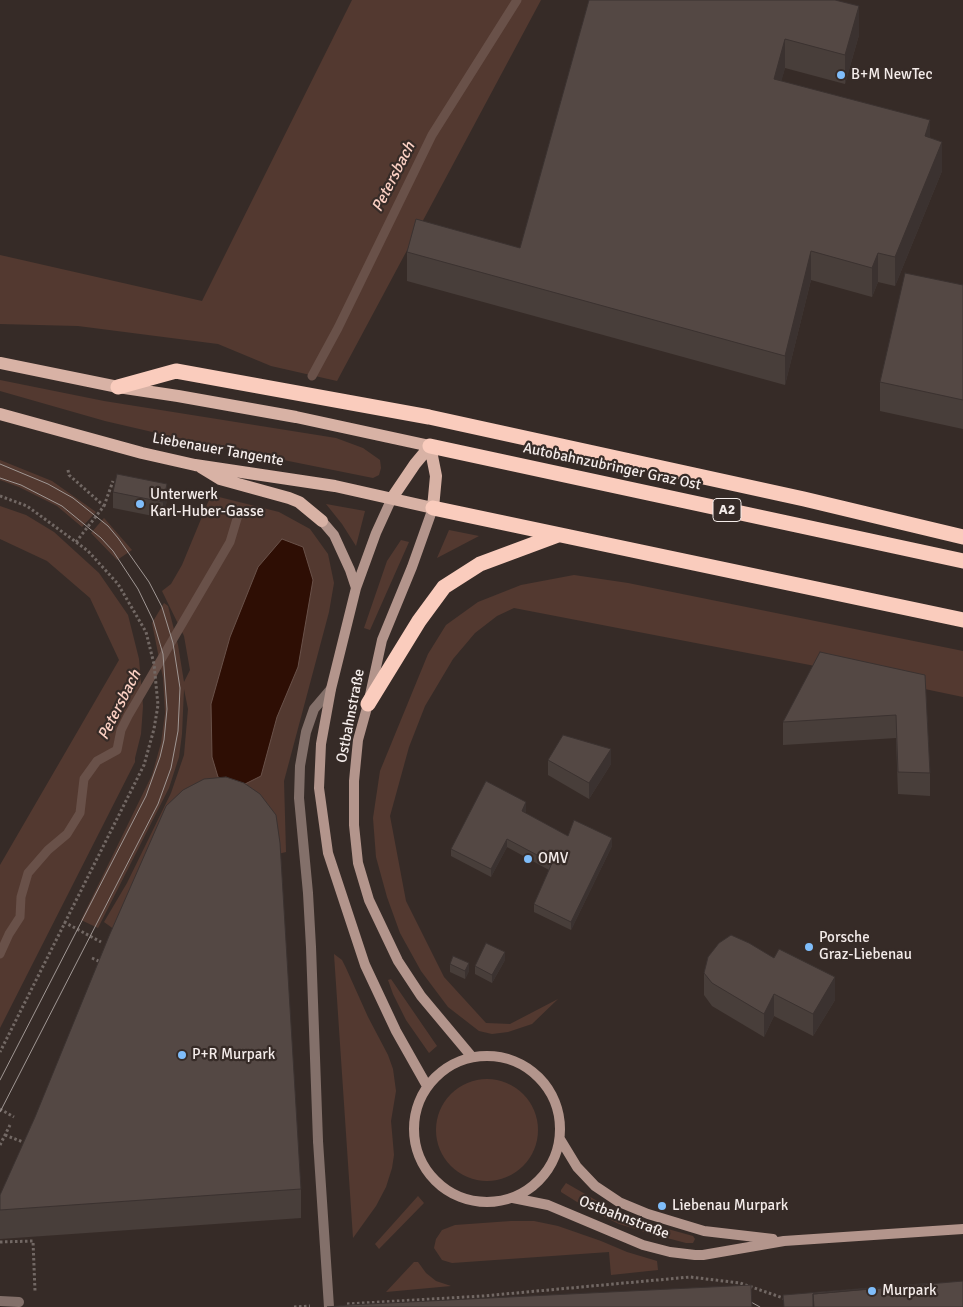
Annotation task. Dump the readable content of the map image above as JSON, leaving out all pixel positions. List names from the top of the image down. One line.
{"streets":{"highway":["Autobahnzubringer Graz Ost","A2"],"main road":["Liebenauer Tangente","Ostbahnstraße"]},"crossings":[["Liebenauer Tangente","Ostbahnstraße"]],"water":["Petersbach"],"places":["B+M NewTec","Unterwerk Karl-Huber-Gasse","OMV","Porsche Graz-Liebenau","P+R Murpark","Liebenau Murpark","Murpark"]}
